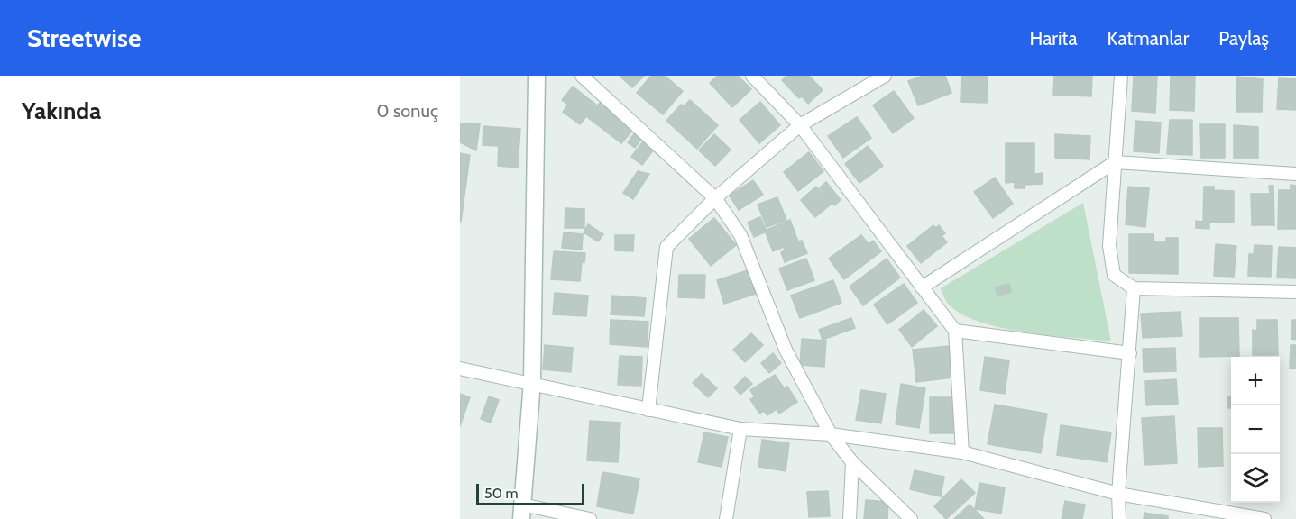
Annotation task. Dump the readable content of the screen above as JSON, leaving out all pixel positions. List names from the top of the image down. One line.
{"scale_bar":"50 m","page":{"header":"Streetwise","nav":["Harita","Katmanlar","Paylaş"],"heading":["Yakında","0 sonuç"],"map_buttons":["+","−"],"scale":"50 m"}}
